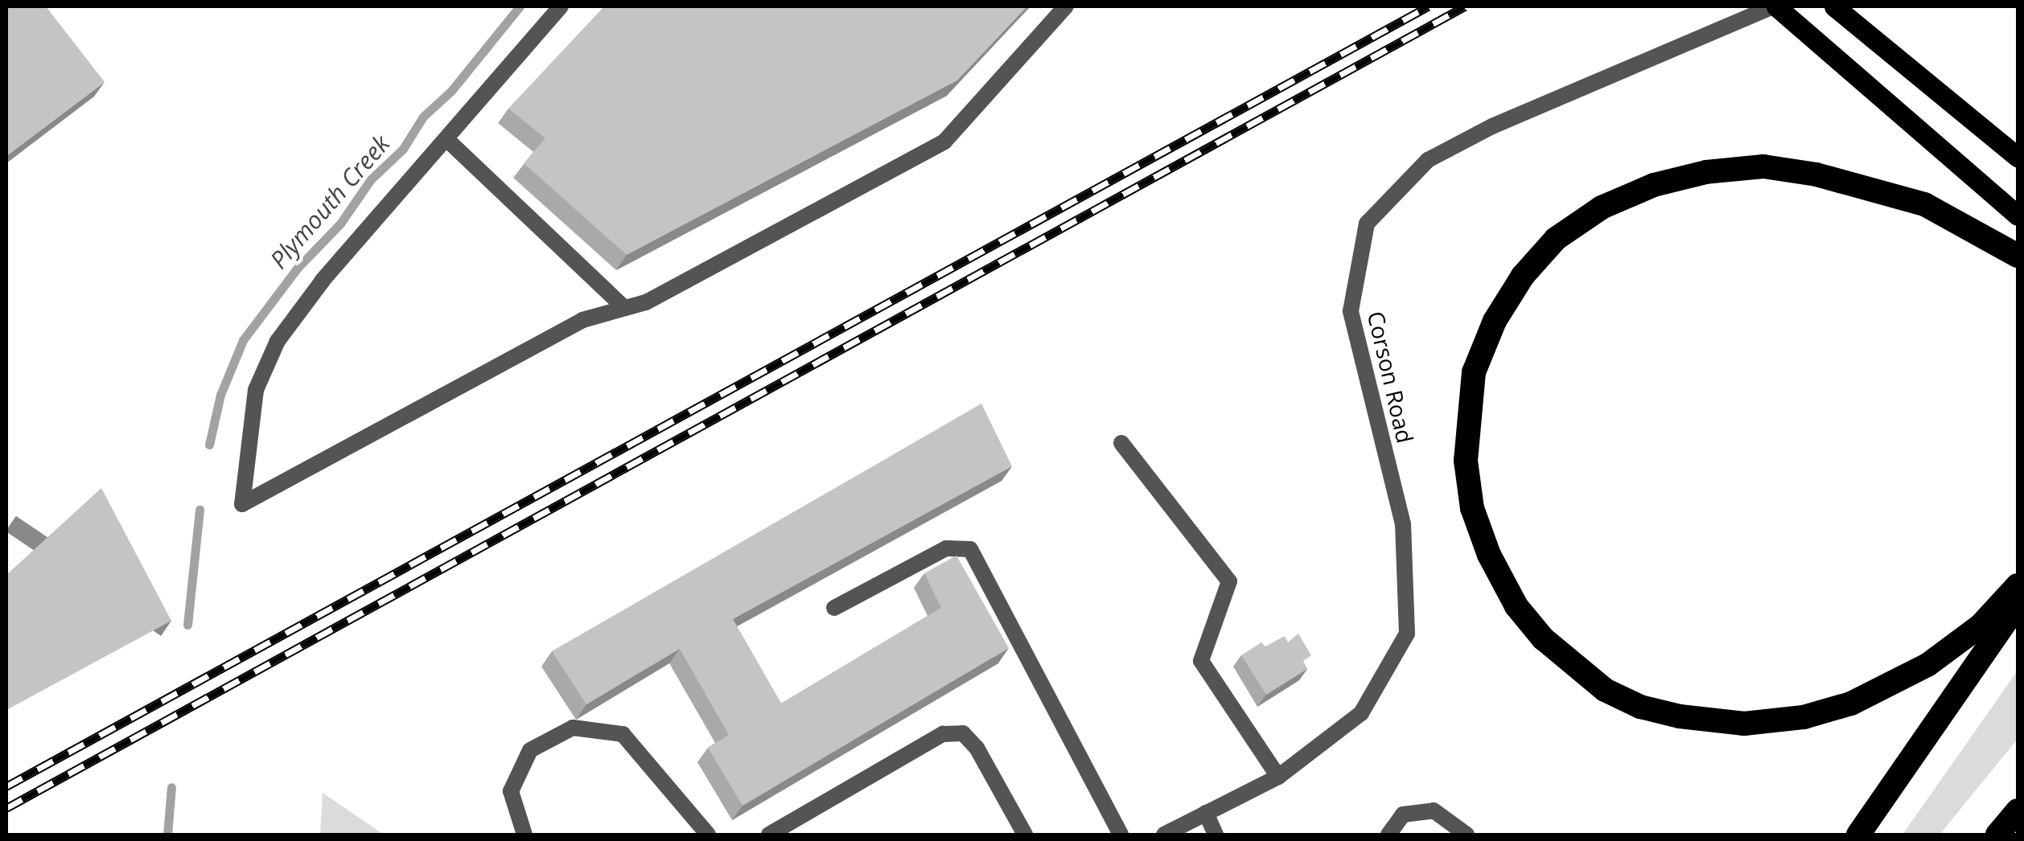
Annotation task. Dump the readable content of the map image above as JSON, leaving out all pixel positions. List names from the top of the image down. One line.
{"streets":{"street":["Corson Road"]},"water":["Plymouth Creek"]}
